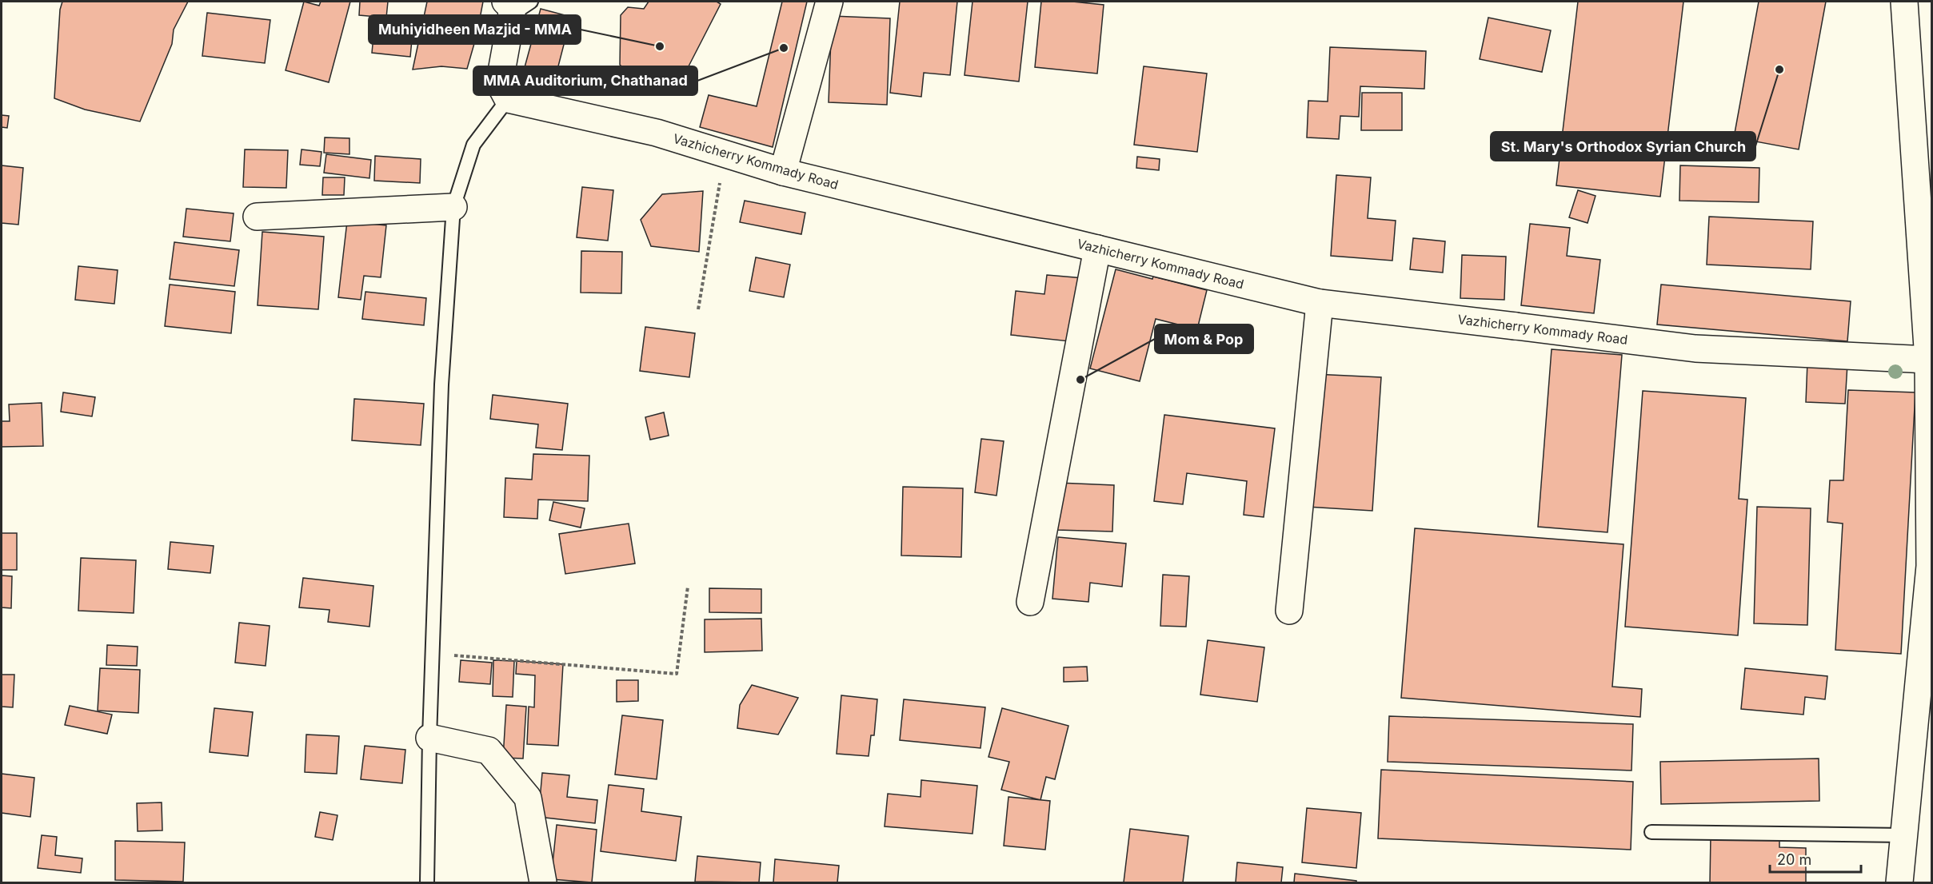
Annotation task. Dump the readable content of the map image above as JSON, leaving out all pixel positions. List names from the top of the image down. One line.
{"streets":{"main road":["Vazhicherry Kommady Road"]},"places":["Muhiyidheen Mazjid - MMA","MMA Auditorium, Chathanad","St. Mary's Orthodox Syrian Church","Mom & Pop"],"scale_bar":"20 m"}
